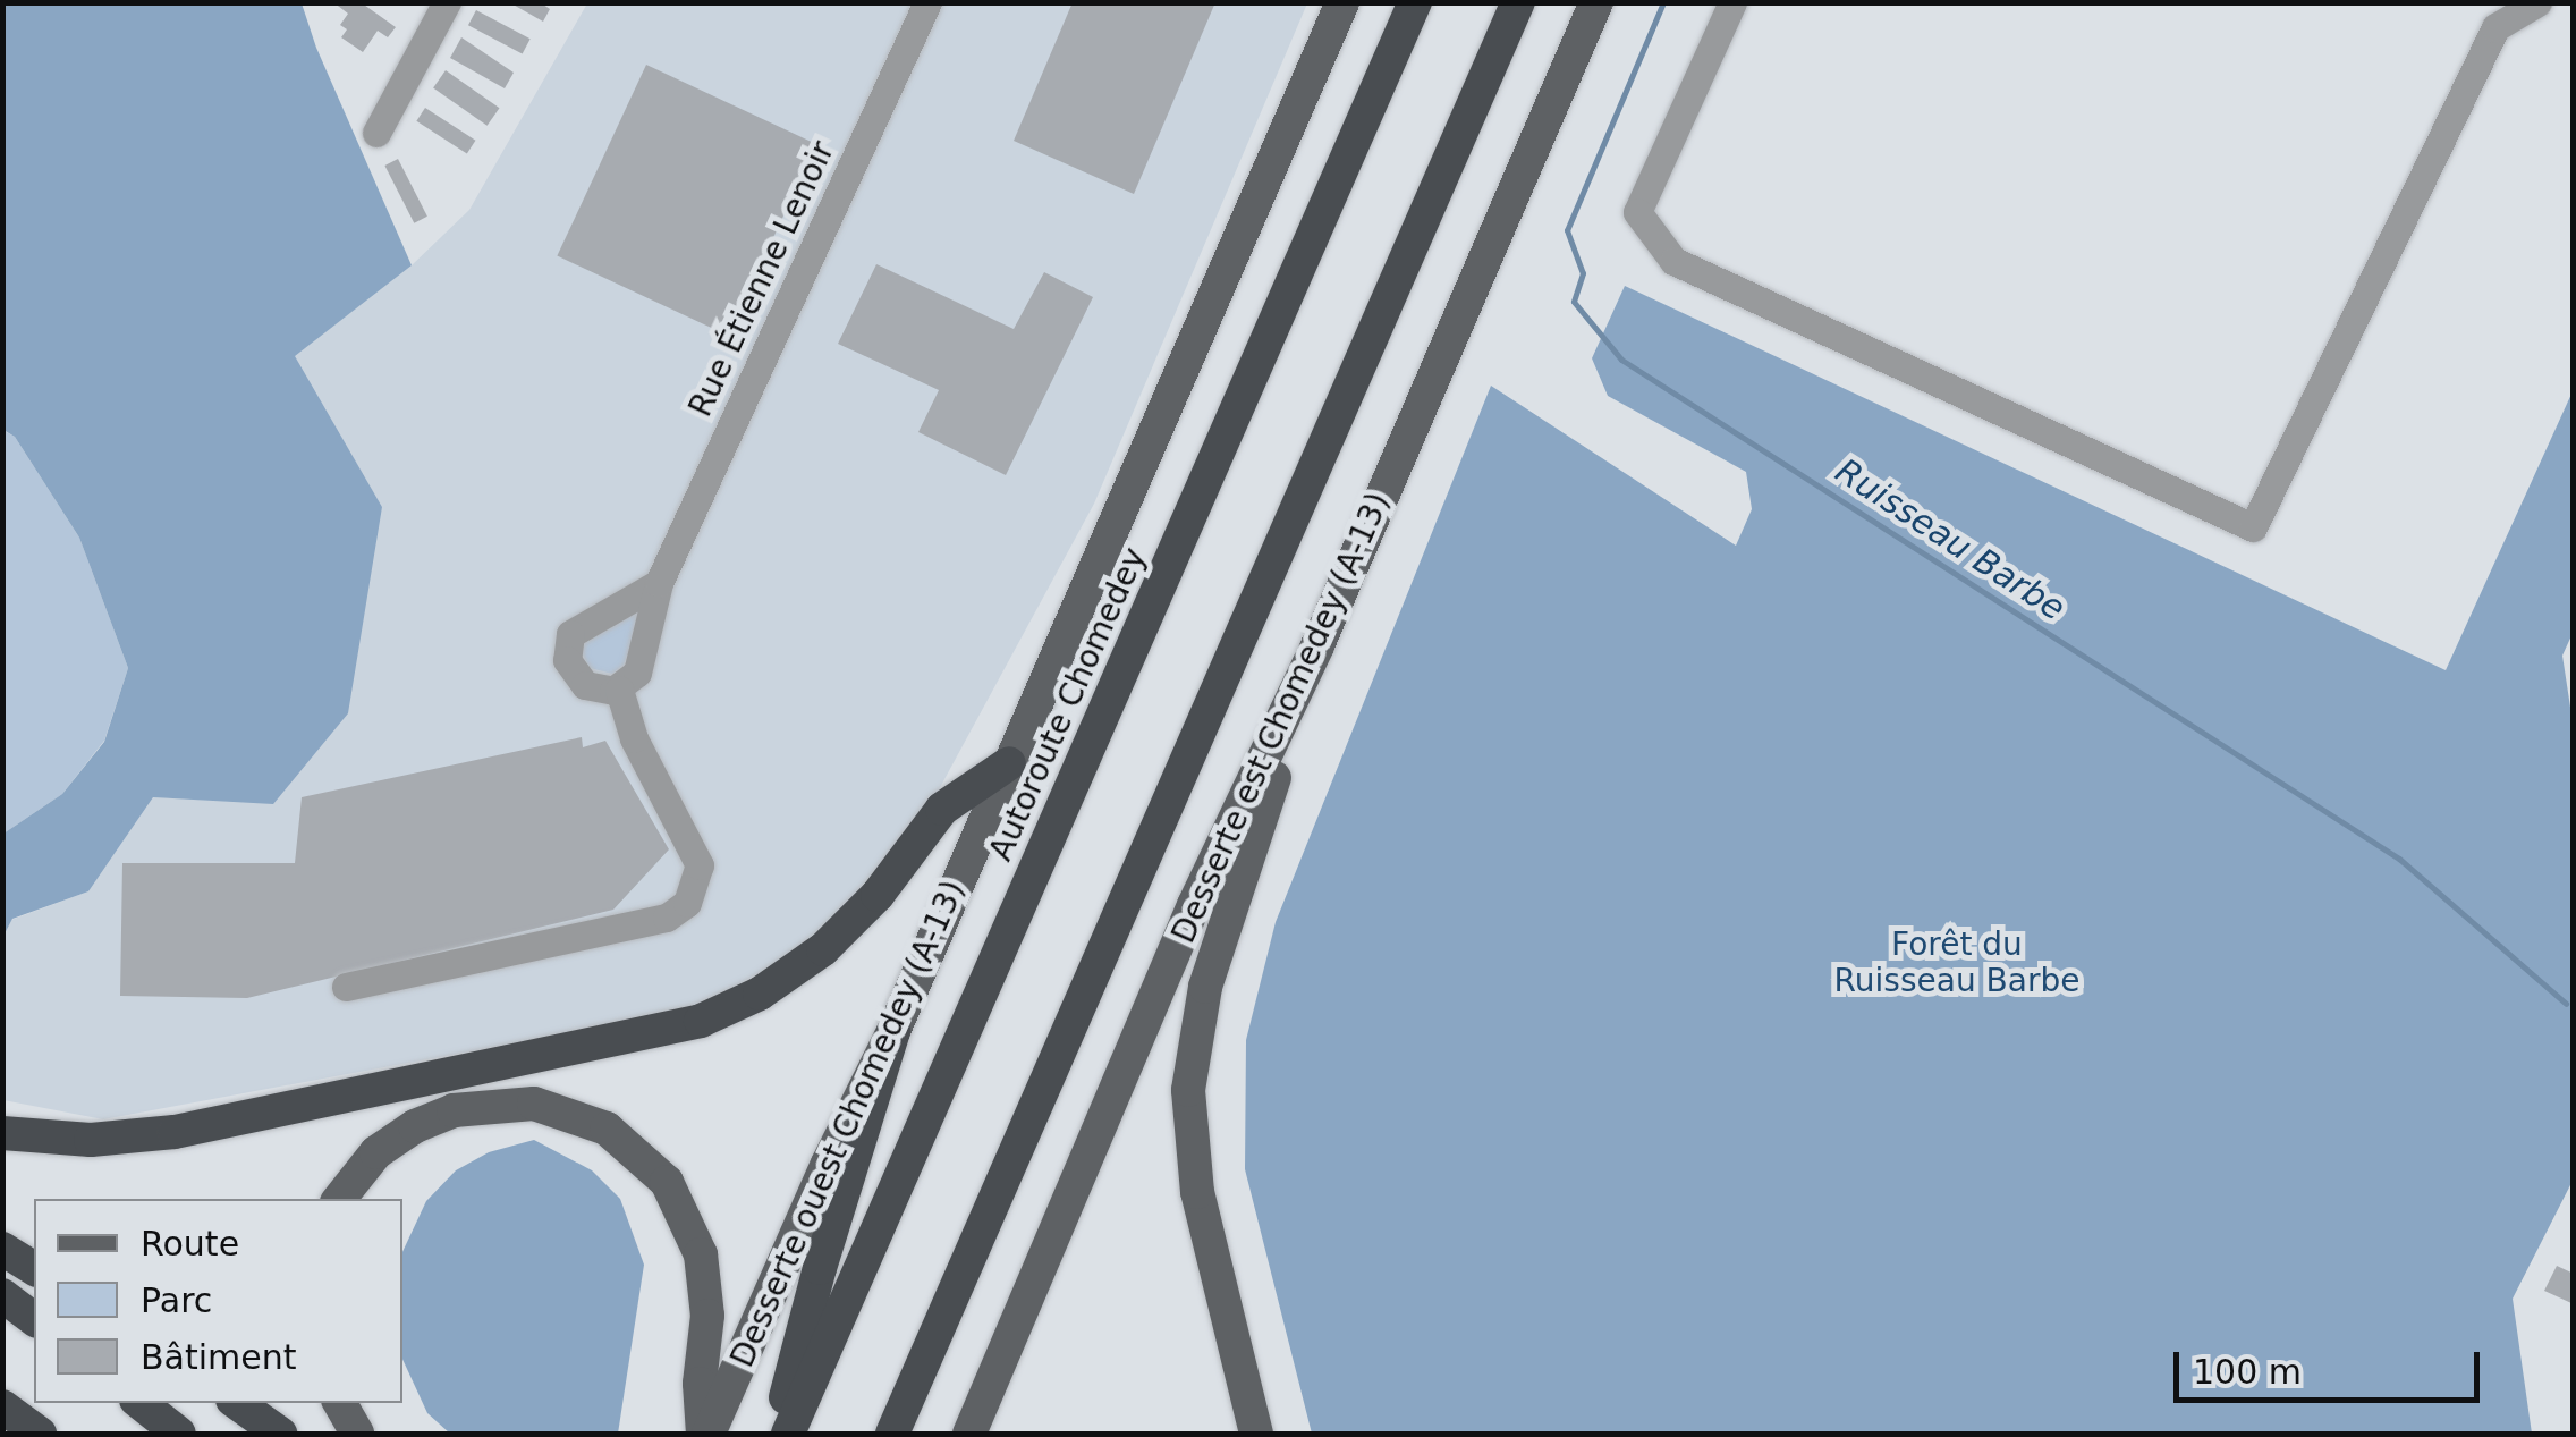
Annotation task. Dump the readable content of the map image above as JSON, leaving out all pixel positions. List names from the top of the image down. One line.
{"streets":{"highway":["Autoroute Chomedey"],"main road":["Desserte est Chomedey (A-13)","Desserte ouest Chomedey (A-13)"],"street":["Rue Étienne Lenoir"]},"water":["Ruisseau Barbe"],"parks":["Forêt du Ruisseau Barbe"],"legend":["Route","Parc","Bâtiment"],"scale_bar":"100 m"}
